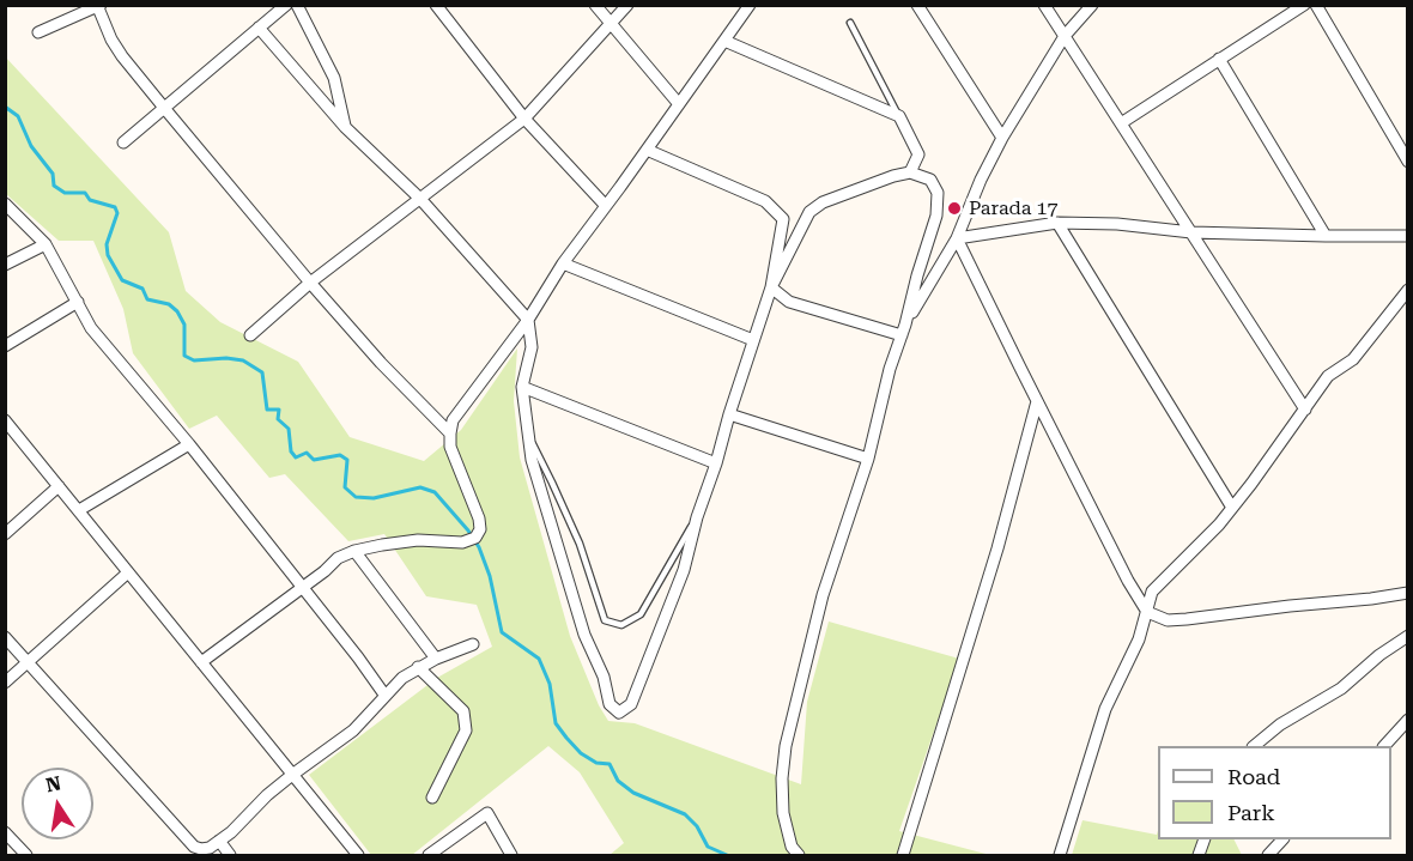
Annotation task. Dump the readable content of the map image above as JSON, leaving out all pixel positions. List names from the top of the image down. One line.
{"places":["Parada 17"],"legend":["Road","Park"],"north":"top"}
